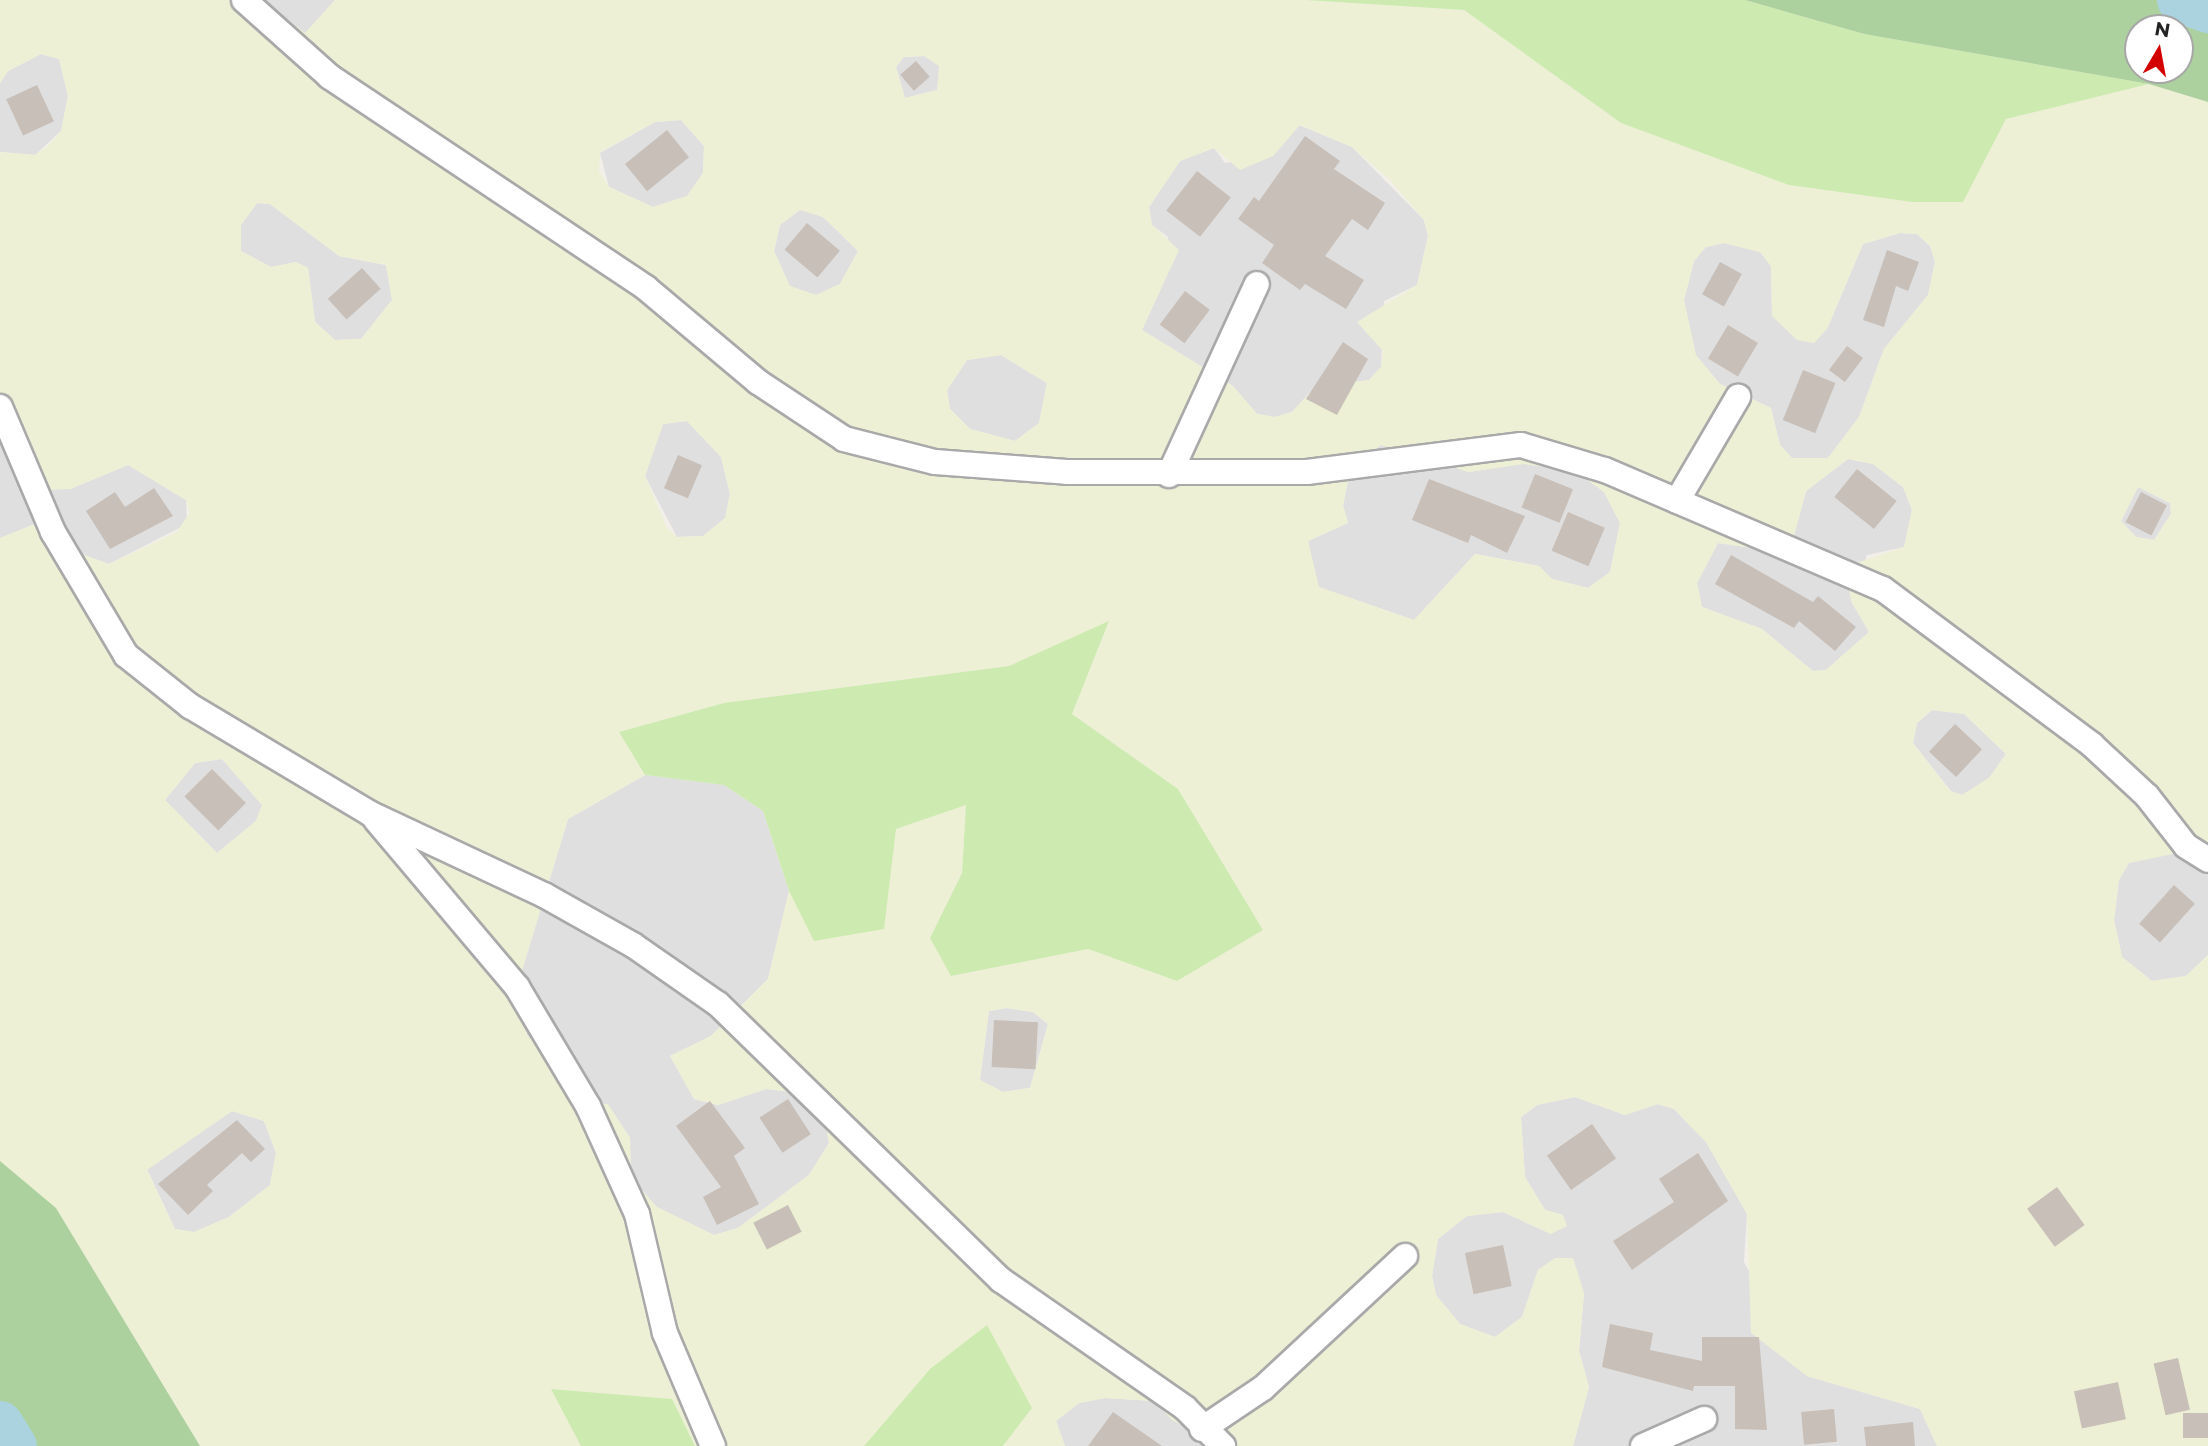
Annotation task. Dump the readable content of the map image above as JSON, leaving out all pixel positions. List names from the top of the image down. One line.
{"north":"top"}
